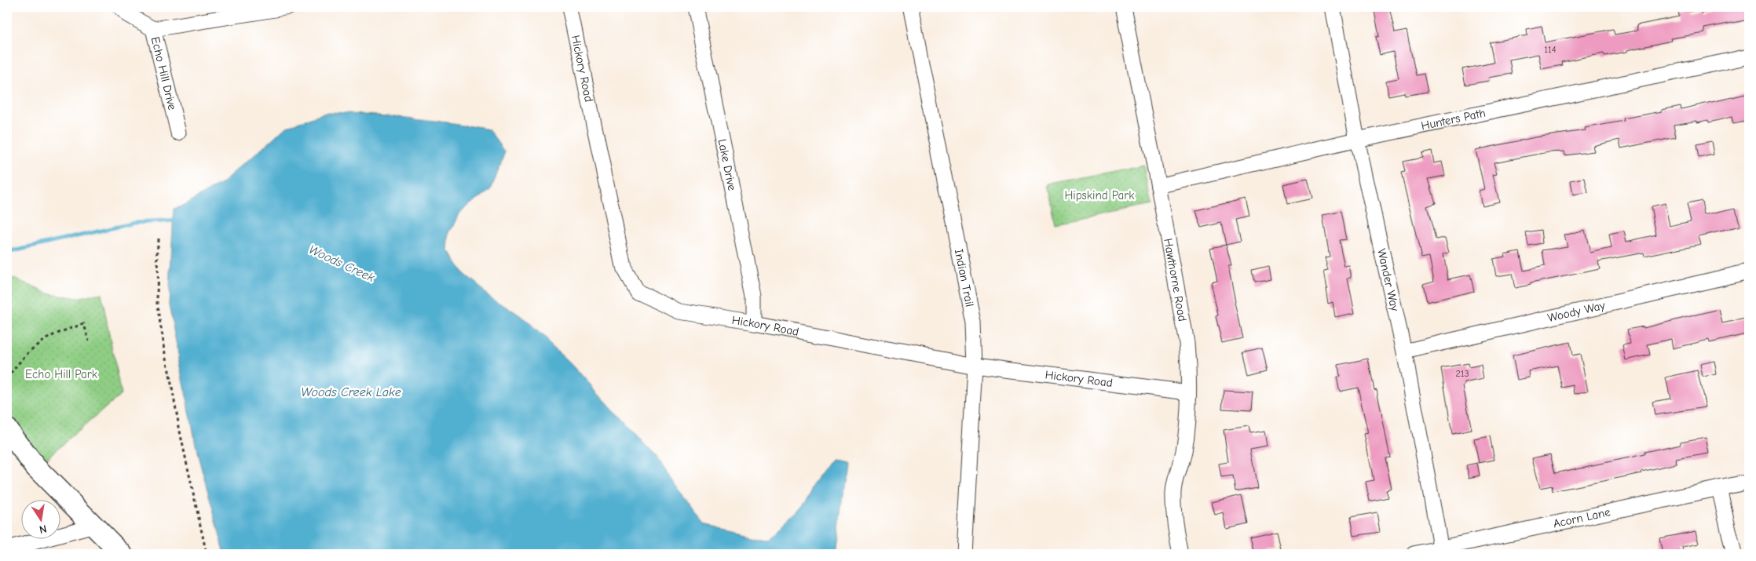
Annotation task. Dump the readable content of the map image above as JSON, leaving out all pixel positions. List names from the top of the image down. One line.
{"streets":{"street":["Hickory Road","Echo Hill Drive","Hunters Path","Lake Drive","Indian Trail","Hawthorne Road","Wander Way","Woody Way","Acorn Lane"]},"crossings":[["Hickory Road","Lake Drive"],["Hickory Road","Indian Trail"],["Hickory Road","Hawthorne Road"],["Hunters Path","Hawthorne Road"],["Hunters Path","Wander Way"],["Wander Way","Woody Way"],["Wander Way","Acorn Lane"]],"water":["Woods Creek","Woods Creek Lake"],"parks":["Hipskind Park","Echo Hill Park"],"house_numbers":["114","213"],"north":"bottom"}
